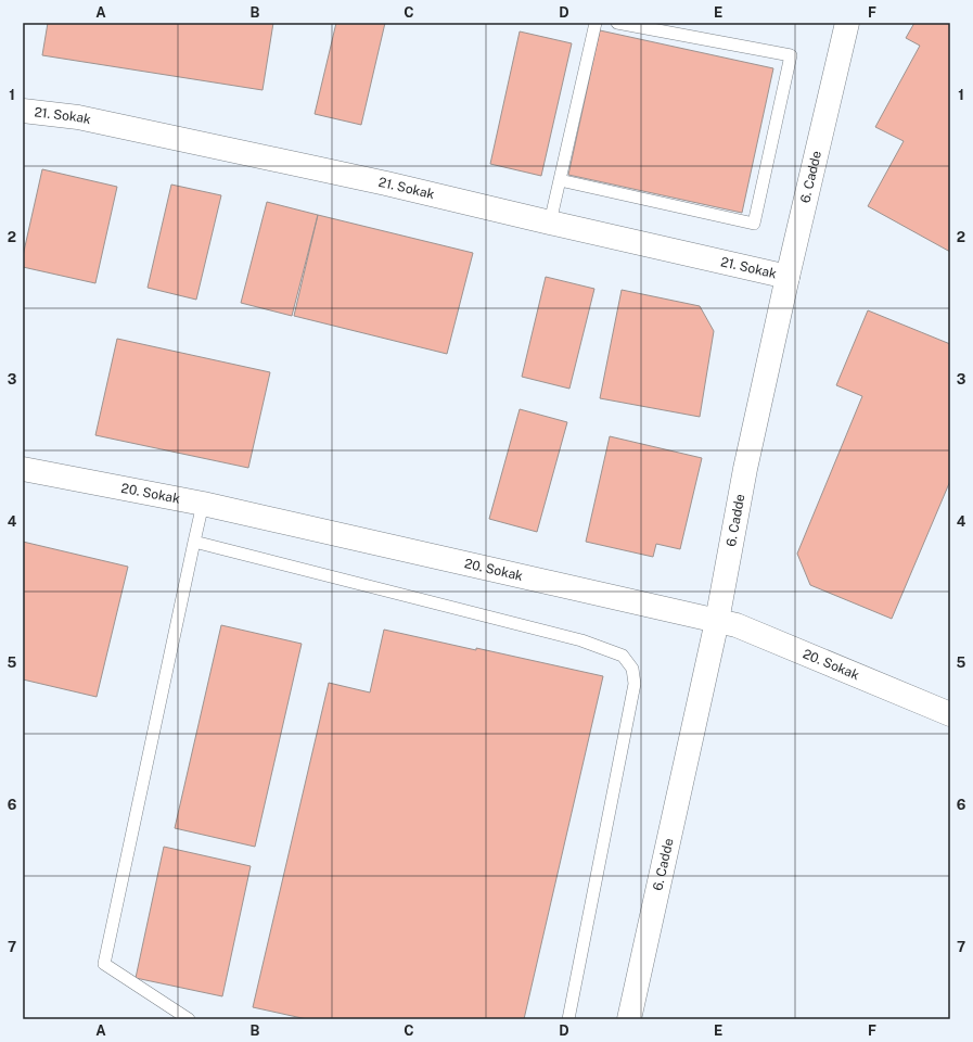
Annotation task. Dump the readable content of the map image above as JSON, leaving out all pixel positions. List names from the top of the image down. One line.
{"streets":{"street":["21. Sokak","6. Cadde","20. Sokak"]},"crossings":[["21. Sokak","6. Cadde"],["6. Cadde","20. Sokak"]],"grid":{"columns":["A","B","C","D","E","F"],"rows":["1","2","3","4","5","6","7"]}}
